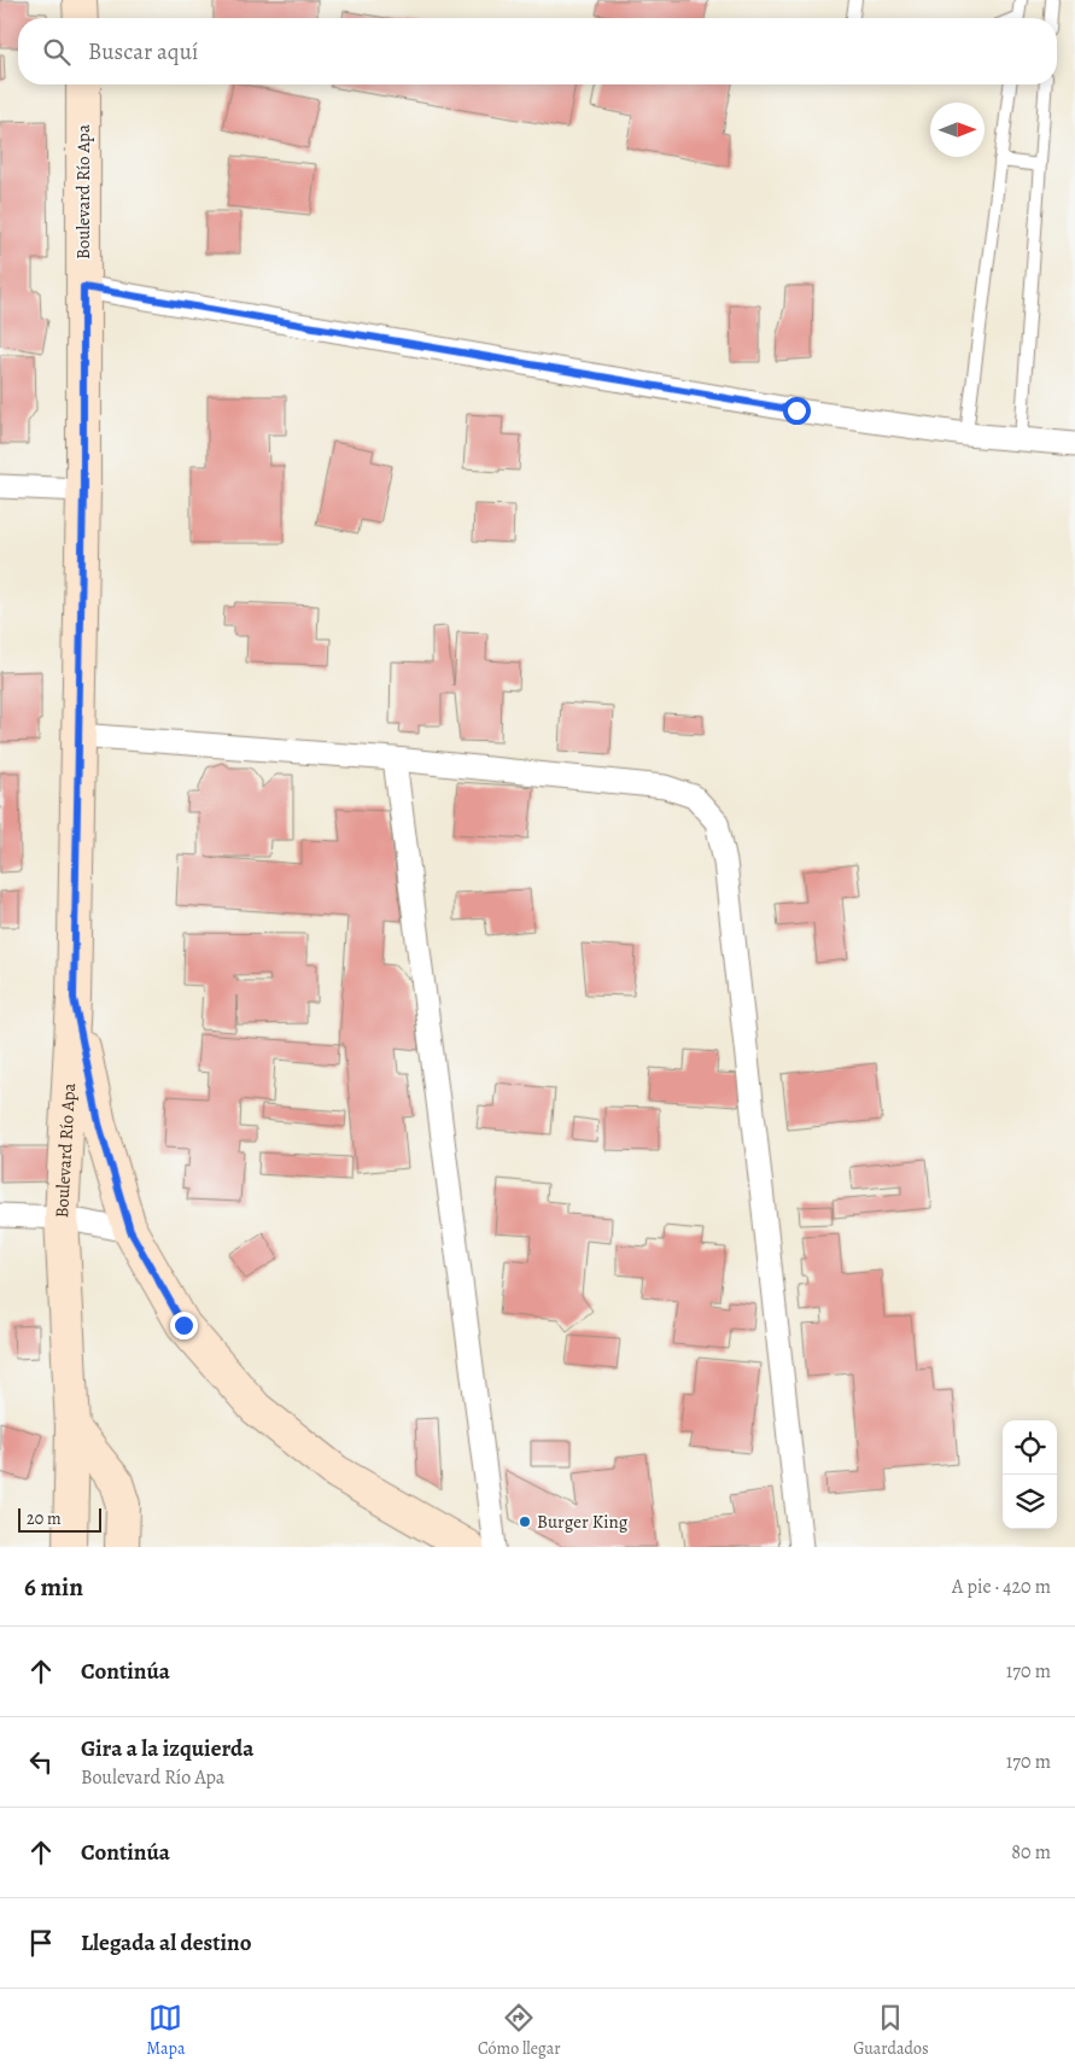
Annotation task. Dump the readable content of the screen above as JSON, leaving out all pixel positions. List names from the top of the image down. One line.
{"streets":{"main road":["Boulevard Río Apa"]},"places":["Burger King"],"scale_bar":"20 m","north":"right","page":{"search":"Buscar aquí","scale":"20 m","heading":["6 min","A pie · 420 m"],"list":[["Continúa","170 m"],["Gira a la izquierda","Boulevard Río Apa","170 m"],["Continúa","80 m"],"Llegada al destino"],"nav":["Mapa","Cómo llegar","Guardados"]}}
